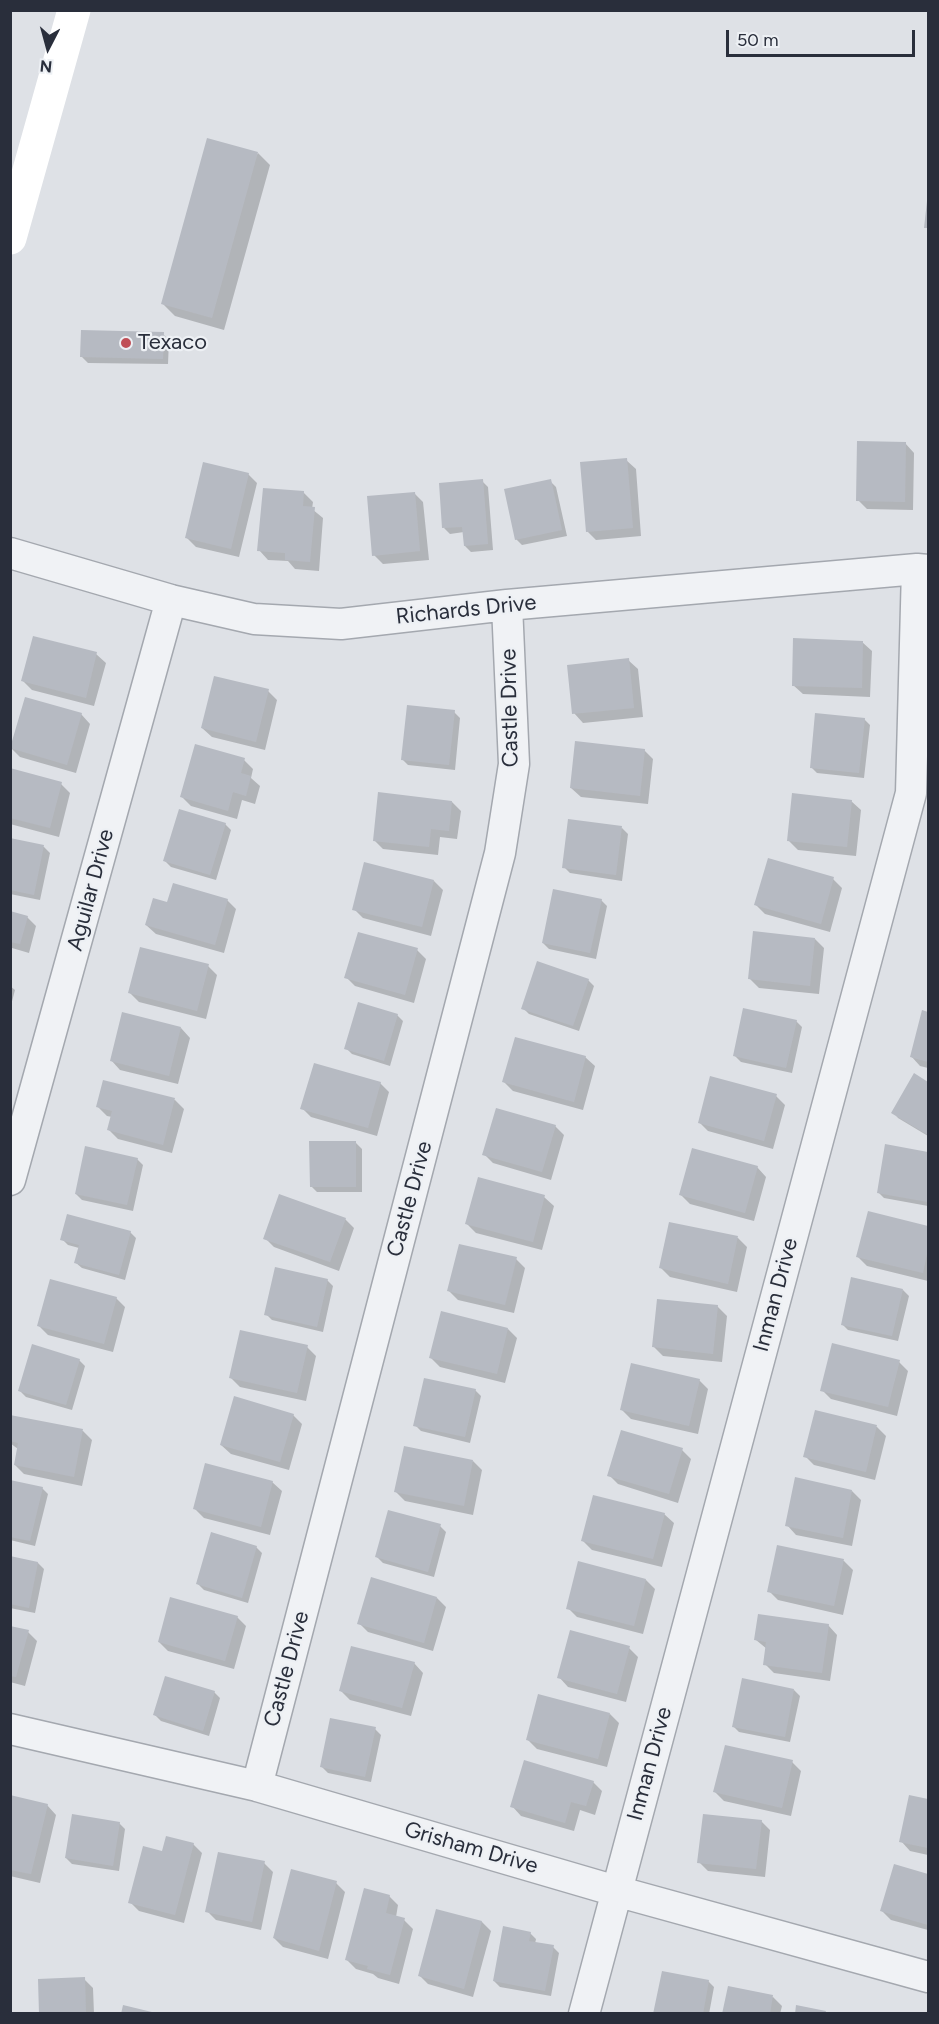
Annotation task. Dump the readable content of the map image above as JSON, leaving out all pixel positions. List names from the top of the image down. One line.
{"streets":{"street":["Richards Drive","Castle Drive","Aguilar Drive","Inman Drive","Grisham Drive"]},"crossings":[["Richards Drive","Castle Drive"],["Richards Drive","Aguilar Drive"],["Richards Drive","Inman Drive"],["Castle Drive","Grisham Drive"],["Inman Drive","Grisham Drive"]],"places":["Texaco"],"scale_bar":"50 m","north":"bottom"}
